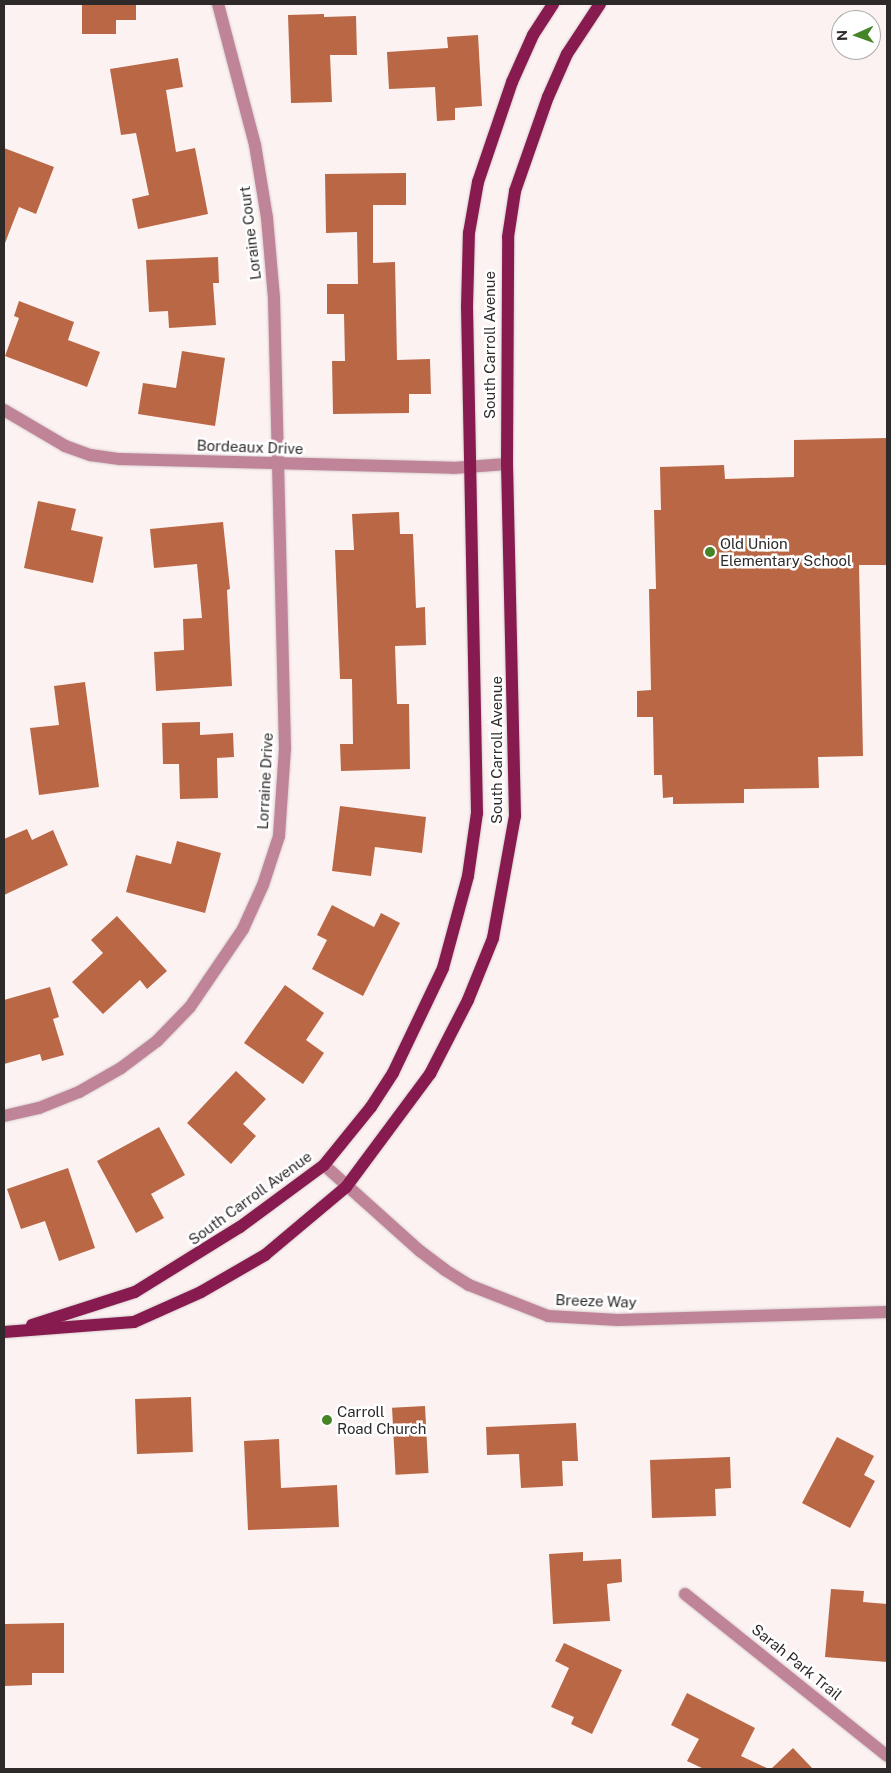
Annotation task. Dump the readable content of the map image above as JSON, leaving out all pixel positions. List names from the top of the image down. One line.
{"streets":{"main road":["South Carroll Avenue"],"street":["Loraine Court","Bordeaux Drive","Lorraine Drive","Breeze Way","Sarah Park Trail"]},"crossings":[["Loraine Court","Bordeaux Drive"],["Loraine Court","Lorraine Drive"],["South Carroll Avenue","Bordeaux Drive"],["South Carroll Avenue","Breeze Way"],["Bordeaux Drive","Lorraine Drive"]],"places":["Old Union Elementary School","Carroll Road Church"],"north":"left"}
